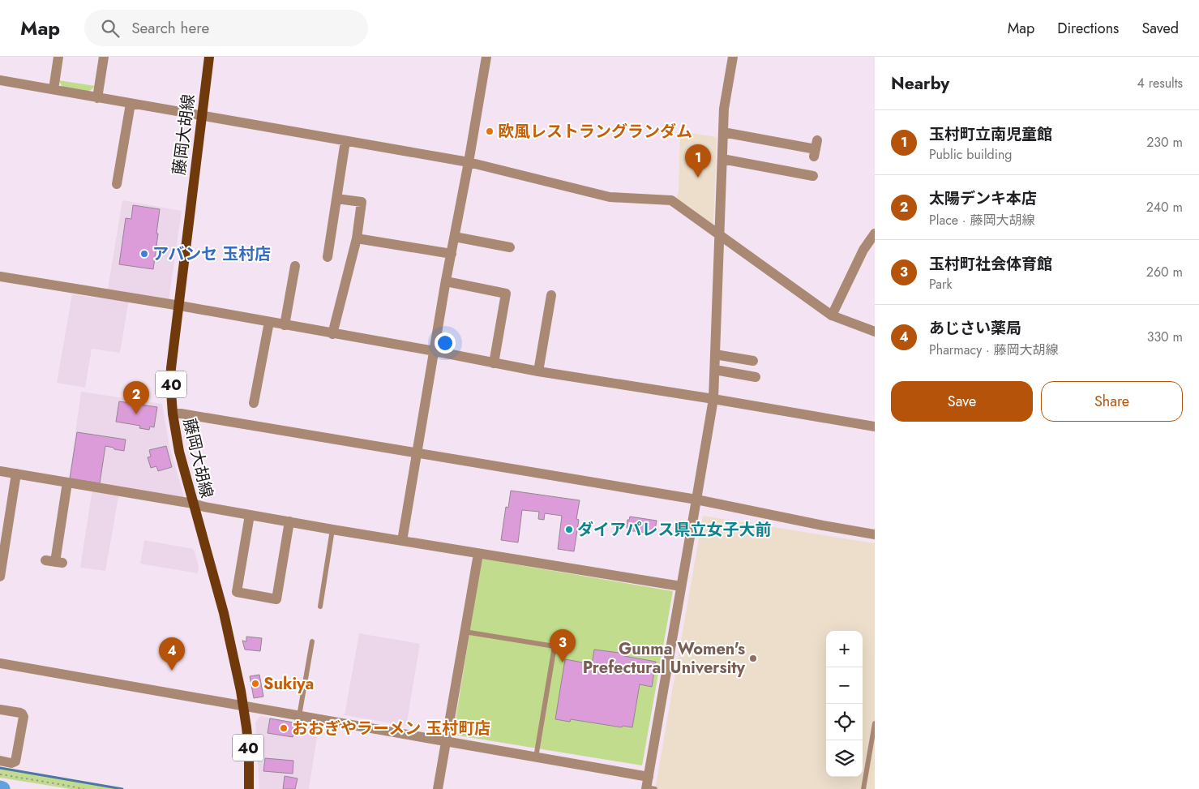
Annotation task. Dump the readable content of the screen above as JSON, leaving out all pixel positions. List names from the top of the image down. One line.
{"streets":{"main road":["藤岡大胡線","40"]},"places":["欧風レストラングランダム","アバンセ 玉村店","ダイアパレス県立女子大前","Gunma Women's Prefectural University","Sukiya","おおぎやラーメン 玉村町店"],"page":{"header":"Map","search":"Search here","nav":["Map","Directions","Saved"],"heading":["Nearby","4 results"],"list":[{"mark":"1","name":"玉村町立南児童館","note":"Public building","value":"230 m"},{"mark":"2","name":"太陽デンキ本店","note":"Place · 藤岡大胡線","value":"240 m"},{"mark":"3","name":"玉村町社会体育館","note":"Park","value":"260 m"},{"mark":"4","name":"あじさい薬局","note":"Pharmacy · 藤岡大胡線","value":"330 m"}],"pins":["1","2","3","4"],"buttons":["Save","Share"],"map_buttons":["+","−"]}}
